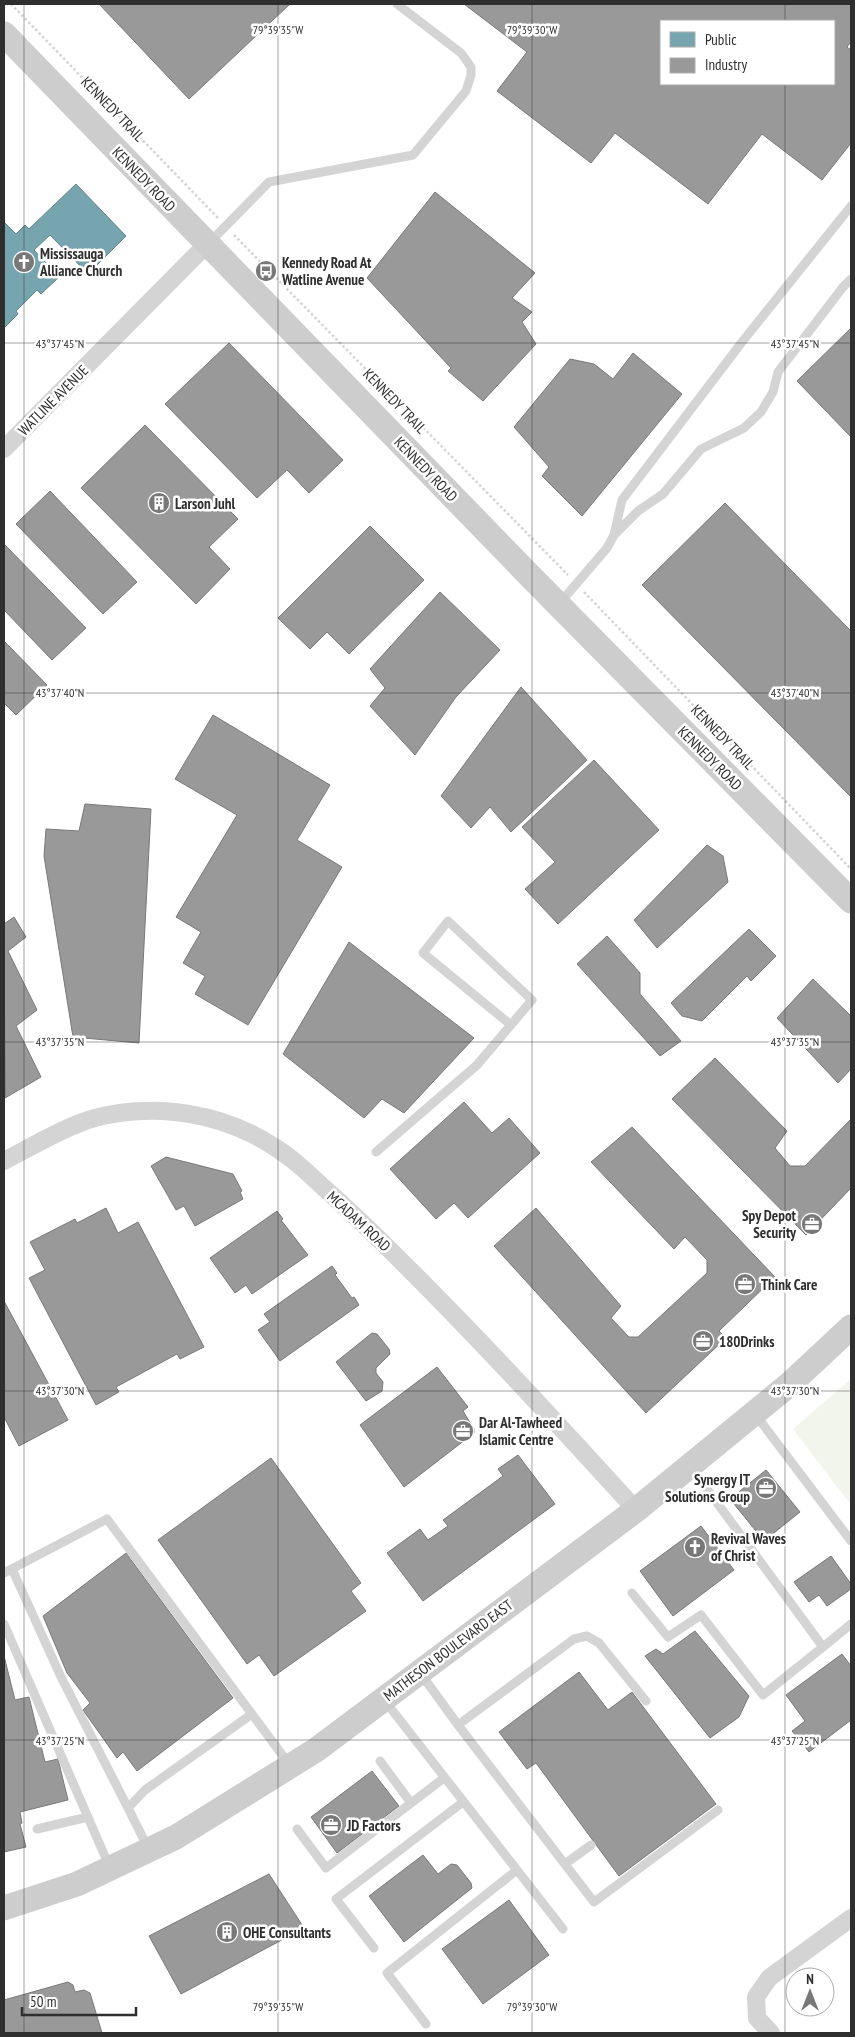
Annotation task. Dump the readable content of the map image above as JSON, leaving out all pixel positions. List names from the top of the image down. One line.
{"streets":{"main road":["KENNEDY ROAD","MATHESON BOULEVARD EAST"],"street":["WATLINE AVENUE","MCADAM ROAD"],"path":["KENNEDY TRAIL"]},"crossings":[["KENNEDY ROAD","WATLINE AVENUE"],["MCADAM ROAD","MATHESON BOULEVARD EAST"]],"places":{"church":["Mississauga Alliance Church","Revival Waves of Christ"],"bus stop":["Kennedy Road At Watline Avenue"],"building":["Larson Juhl","OHE Consultants"],"office":["Spy Depot Security","Think Care","180Drinks","Dar Al-Tawheed Islamic Centre","Synergy IT Solutions Group","JD Factors"]},"legend":["Public","Industry"],"scale_bar":"50 m","north":"top","coordinates":["79°39'35\"W","79°39'30\"W","43°37'45\"N","43°37'40\"N","43°37'35\"N","43°37'30\"N","43°37'25\"N"]}
